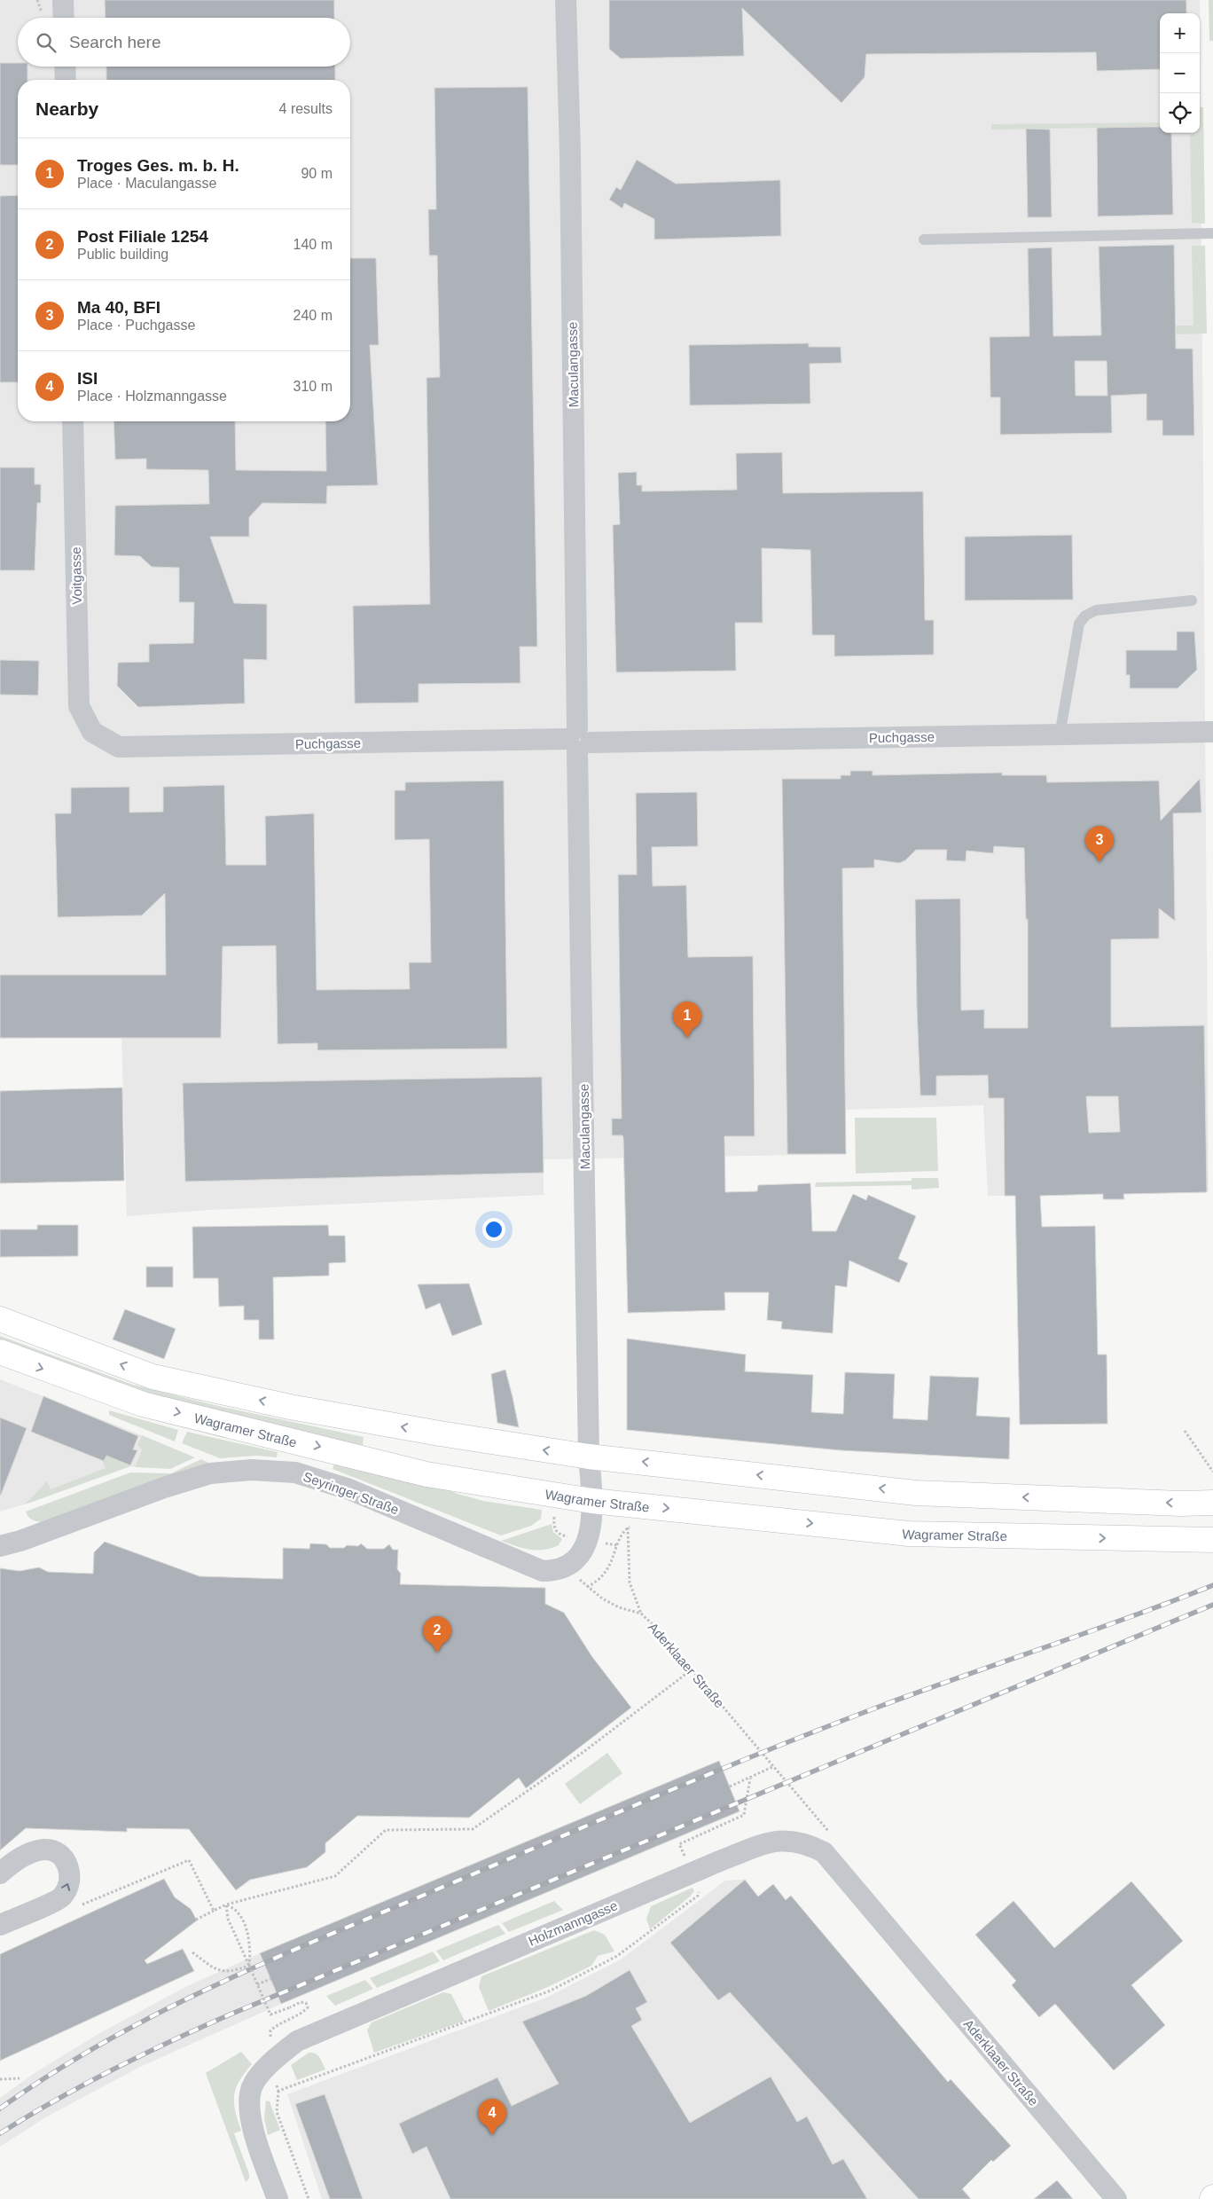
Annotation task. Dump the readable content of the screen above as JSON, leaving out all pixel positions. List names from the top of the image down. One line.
{"streets":{"main road":["Wagramer Straße"],"street":["Maculangasse","Voitgasse","Puchgasse","Seyringer Straße","Aderklaaer Straße","Holzmanngasse"]},"crossings":[["Maculangasse","Puchgasse"],["Maculangasse","Wagramer Straße"],["Voitgasse","Puchgasse"],["Seyringer Straße","Aderklaaer Straße"],["Aderklaaer Straße","Holzmanngasse"]],"page":{"map_buttons":["+","−"],"search":"Search here","heading":["Nearby","4 results"],"list":[{"mark":"1","name":"Troges Ges. m. b. H.","note":"Place · Maculangasse","value":"90 m"},{"mark":"2","name":"Post Filiale 1254","note":"Public building","value":"140 m"},{"mark":"3","name":"Ma 40, BFI","note":"Place · Puchgasse","value":"240 m"},{"mark":"4","name":"ISI","note":"Place · Holzmanngasse","value":"310 m"}],"pins":["3","1","2","4"]}}
